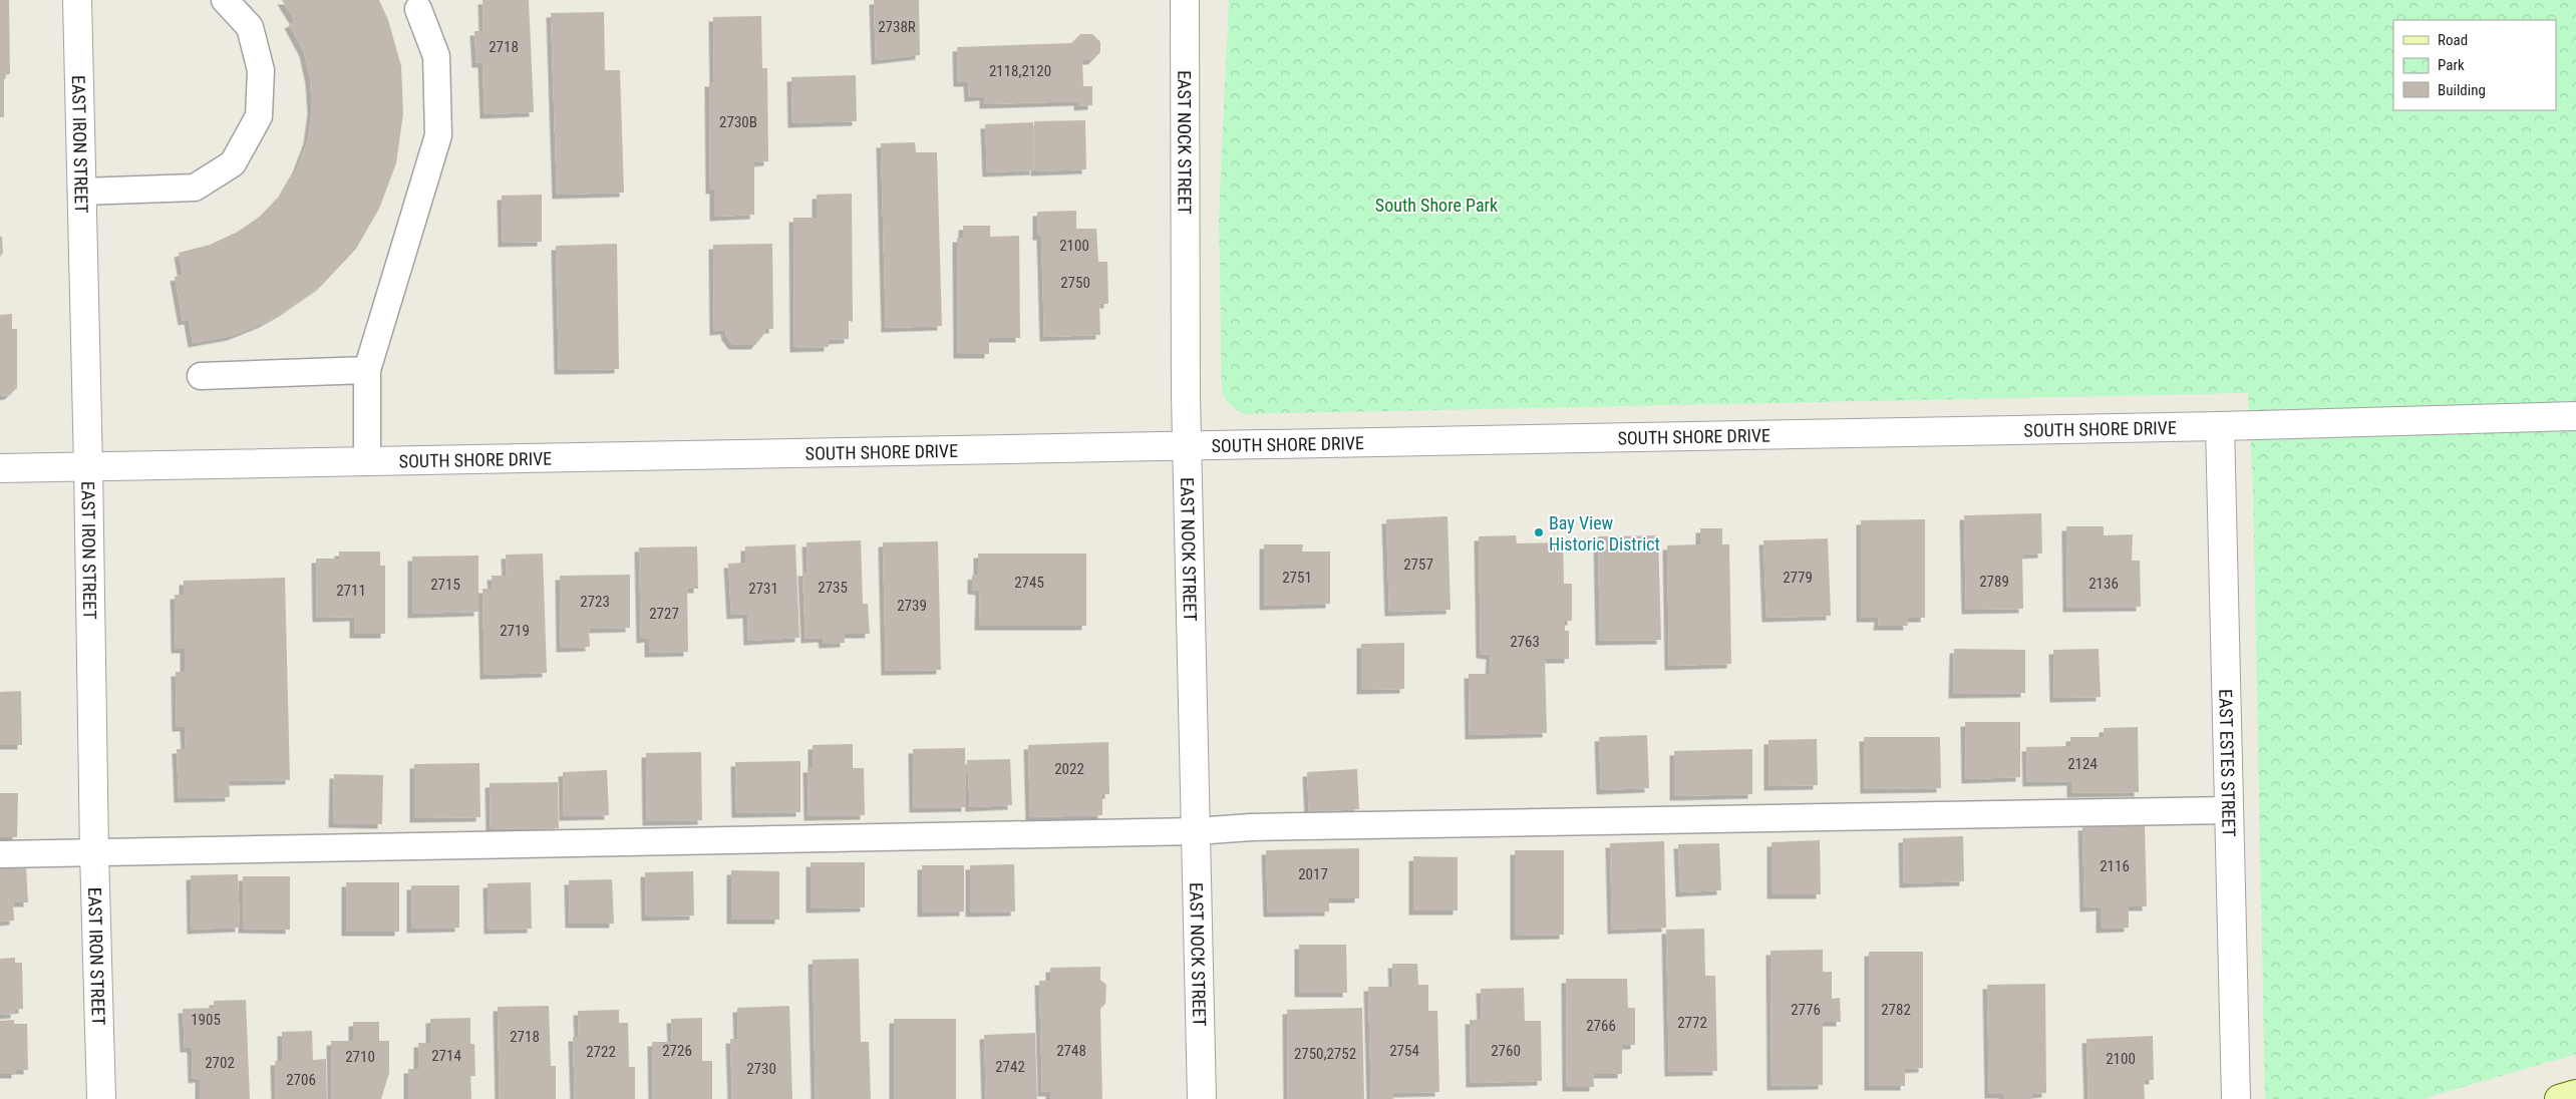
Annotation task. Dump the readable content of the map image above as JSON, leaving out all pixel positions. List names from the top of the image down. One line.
{"streets":{"street":["EAST IRON STREET","EAST NOCK STREET","SOUTH SHORE DRIVE","EAST ESTES STREET"]},"crossings":[["EAST IRON STREET","SOUTH SHORE DRIVE"],["EAST NOCK STREET","SOUTH SHORE DRIVE"],["SOUTH SHORE DRIVE","EAST ESTES STREET"]],"parks":["South Shore Park"],"places":["Bay View Historic District"],"house_numbers":["2738R","2718","2118,2120","2730B","2100","2750","2757","2751","2779","2789","2745","2136","2715","2735","2731","2711","2723","2739","2727","2719","2763","2124","2022","2116","2017","2776","2782","1905","2772","2766","2718","2726","2748","2754","2760","2722","2750,2752","2714","2710","2100","2702","2742","2730","2706"],"legend":["Road","Park","Building"]}
